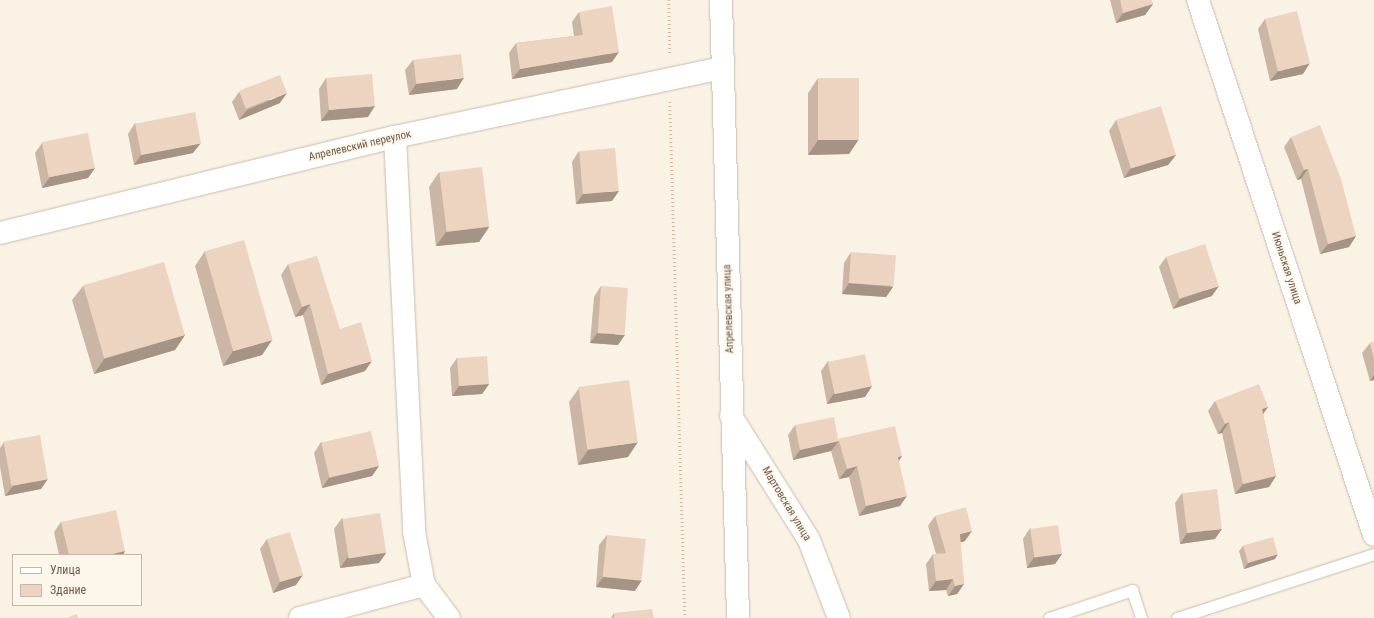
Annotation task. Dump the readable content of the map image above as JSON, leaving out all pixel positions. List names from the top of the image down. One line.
{"streets":{"street":["Апрелевский переулок","Июньская улица","Апрелевская улица","Мартовская улица"]},"crossings":[["Апрелевский переулок","Апрелевская улица"],["Апрелевская улица","Мартовская улица"]],"legend":["Улица","Здание"]}
